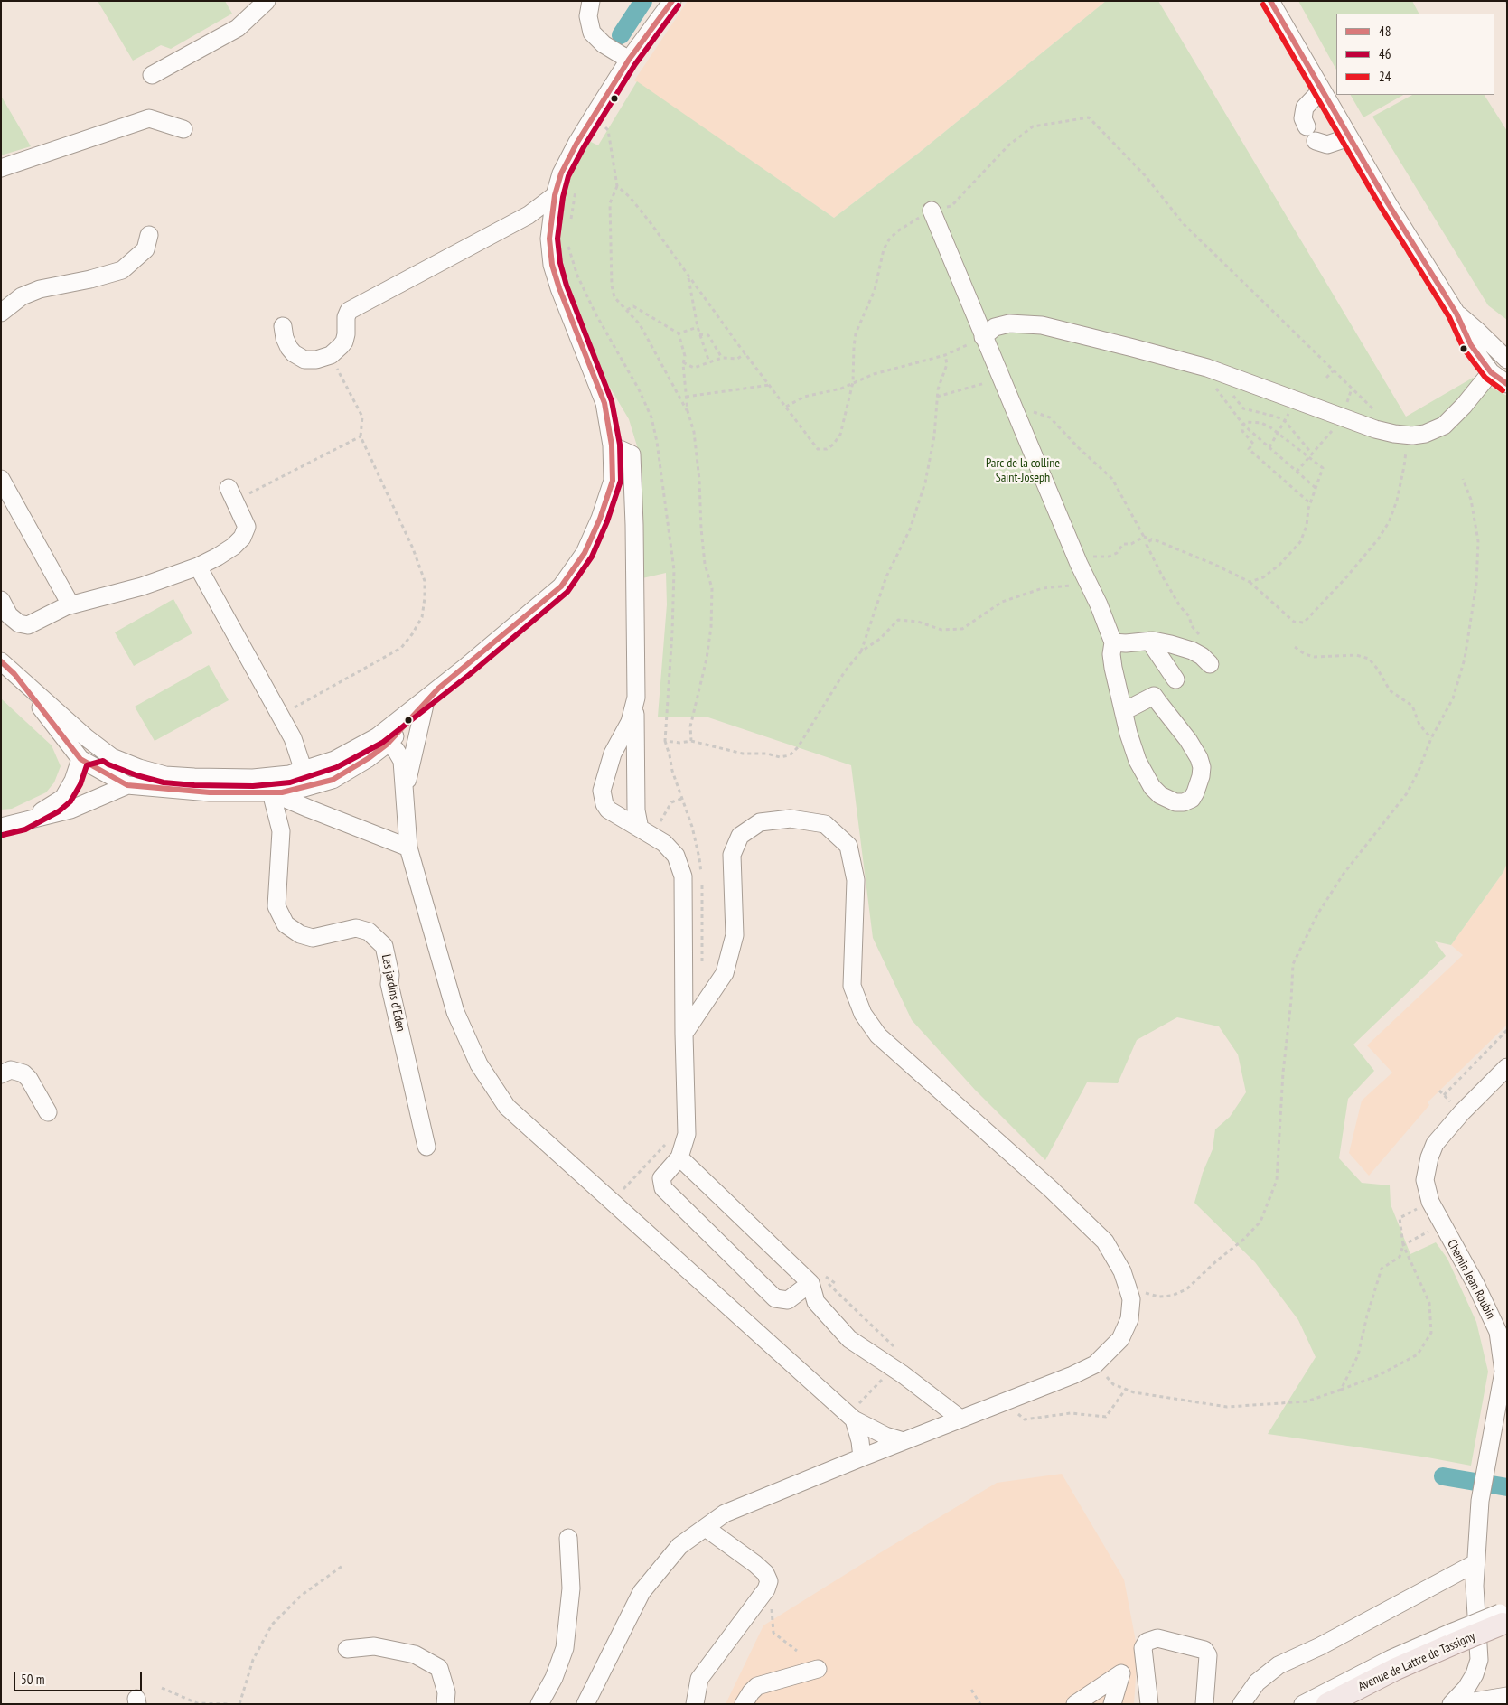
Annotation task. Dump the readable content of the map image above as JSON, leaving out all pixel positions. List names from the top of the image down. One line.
{"streets":{"main road":["Avenue de Lattre de Tassigny"],"street":["Les jardins d'Eden","Chemin Jean Roubin"]},"parks":["Parc de la colline Saint-Joseph"],"lines":["transit line 48","transit line 24","transit line 46"],"legend":["48","46","24"],"scale_bar":"50 m"}
